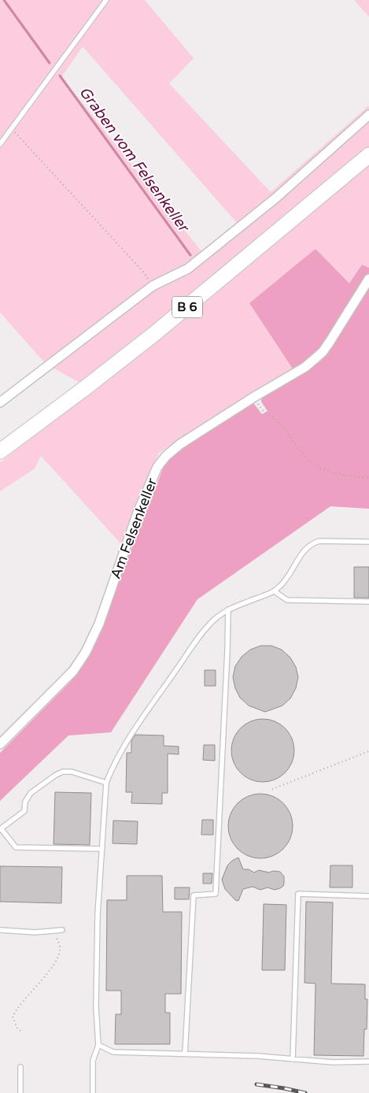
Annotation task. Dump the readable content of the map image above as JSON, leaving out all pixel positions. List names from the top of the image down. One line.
{"streets":{"main road":["B 6"],"street":["Am Felsenkeller"]},"water":["Graben vom Felsenkeller"]}
